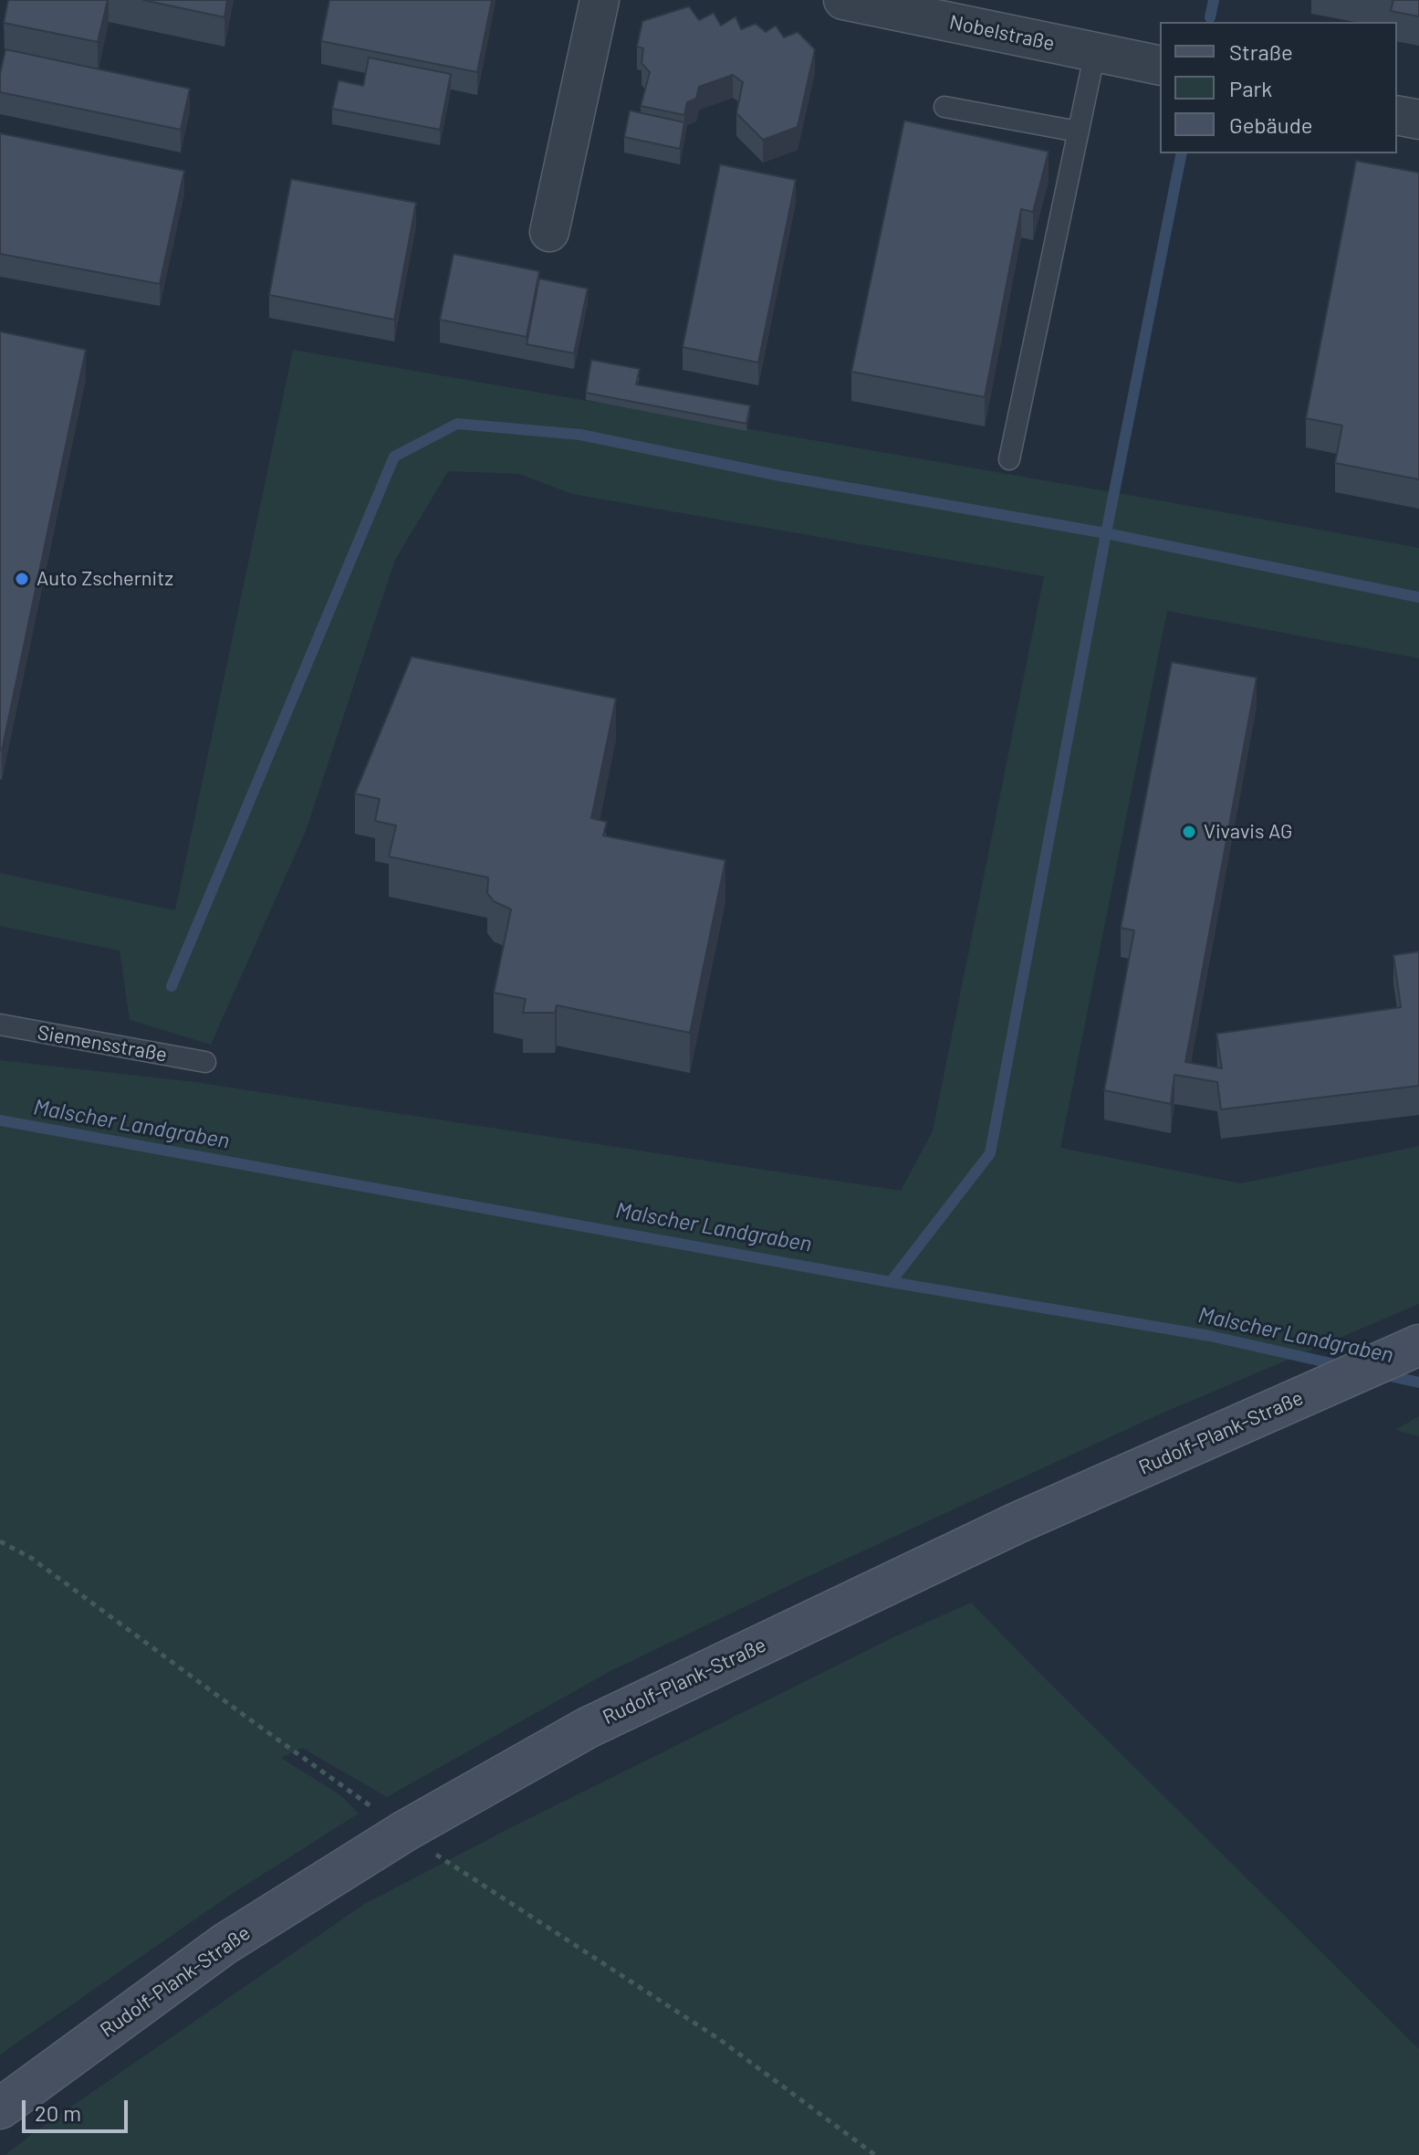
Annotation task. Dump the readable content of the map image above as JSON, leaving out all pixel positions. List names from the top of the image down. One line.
{"streets":{"main road":["Rudolf-Plank-Straße"],"street":["Nobelstraße"],"lane":["Siemensstraße"]},"water":["Malscher Landgraben"],"places":["Auto Zschernitz","Vivavis AG"],"legend":["Straße","Park","Gebäude"],"scale_bar":"20 m"}
